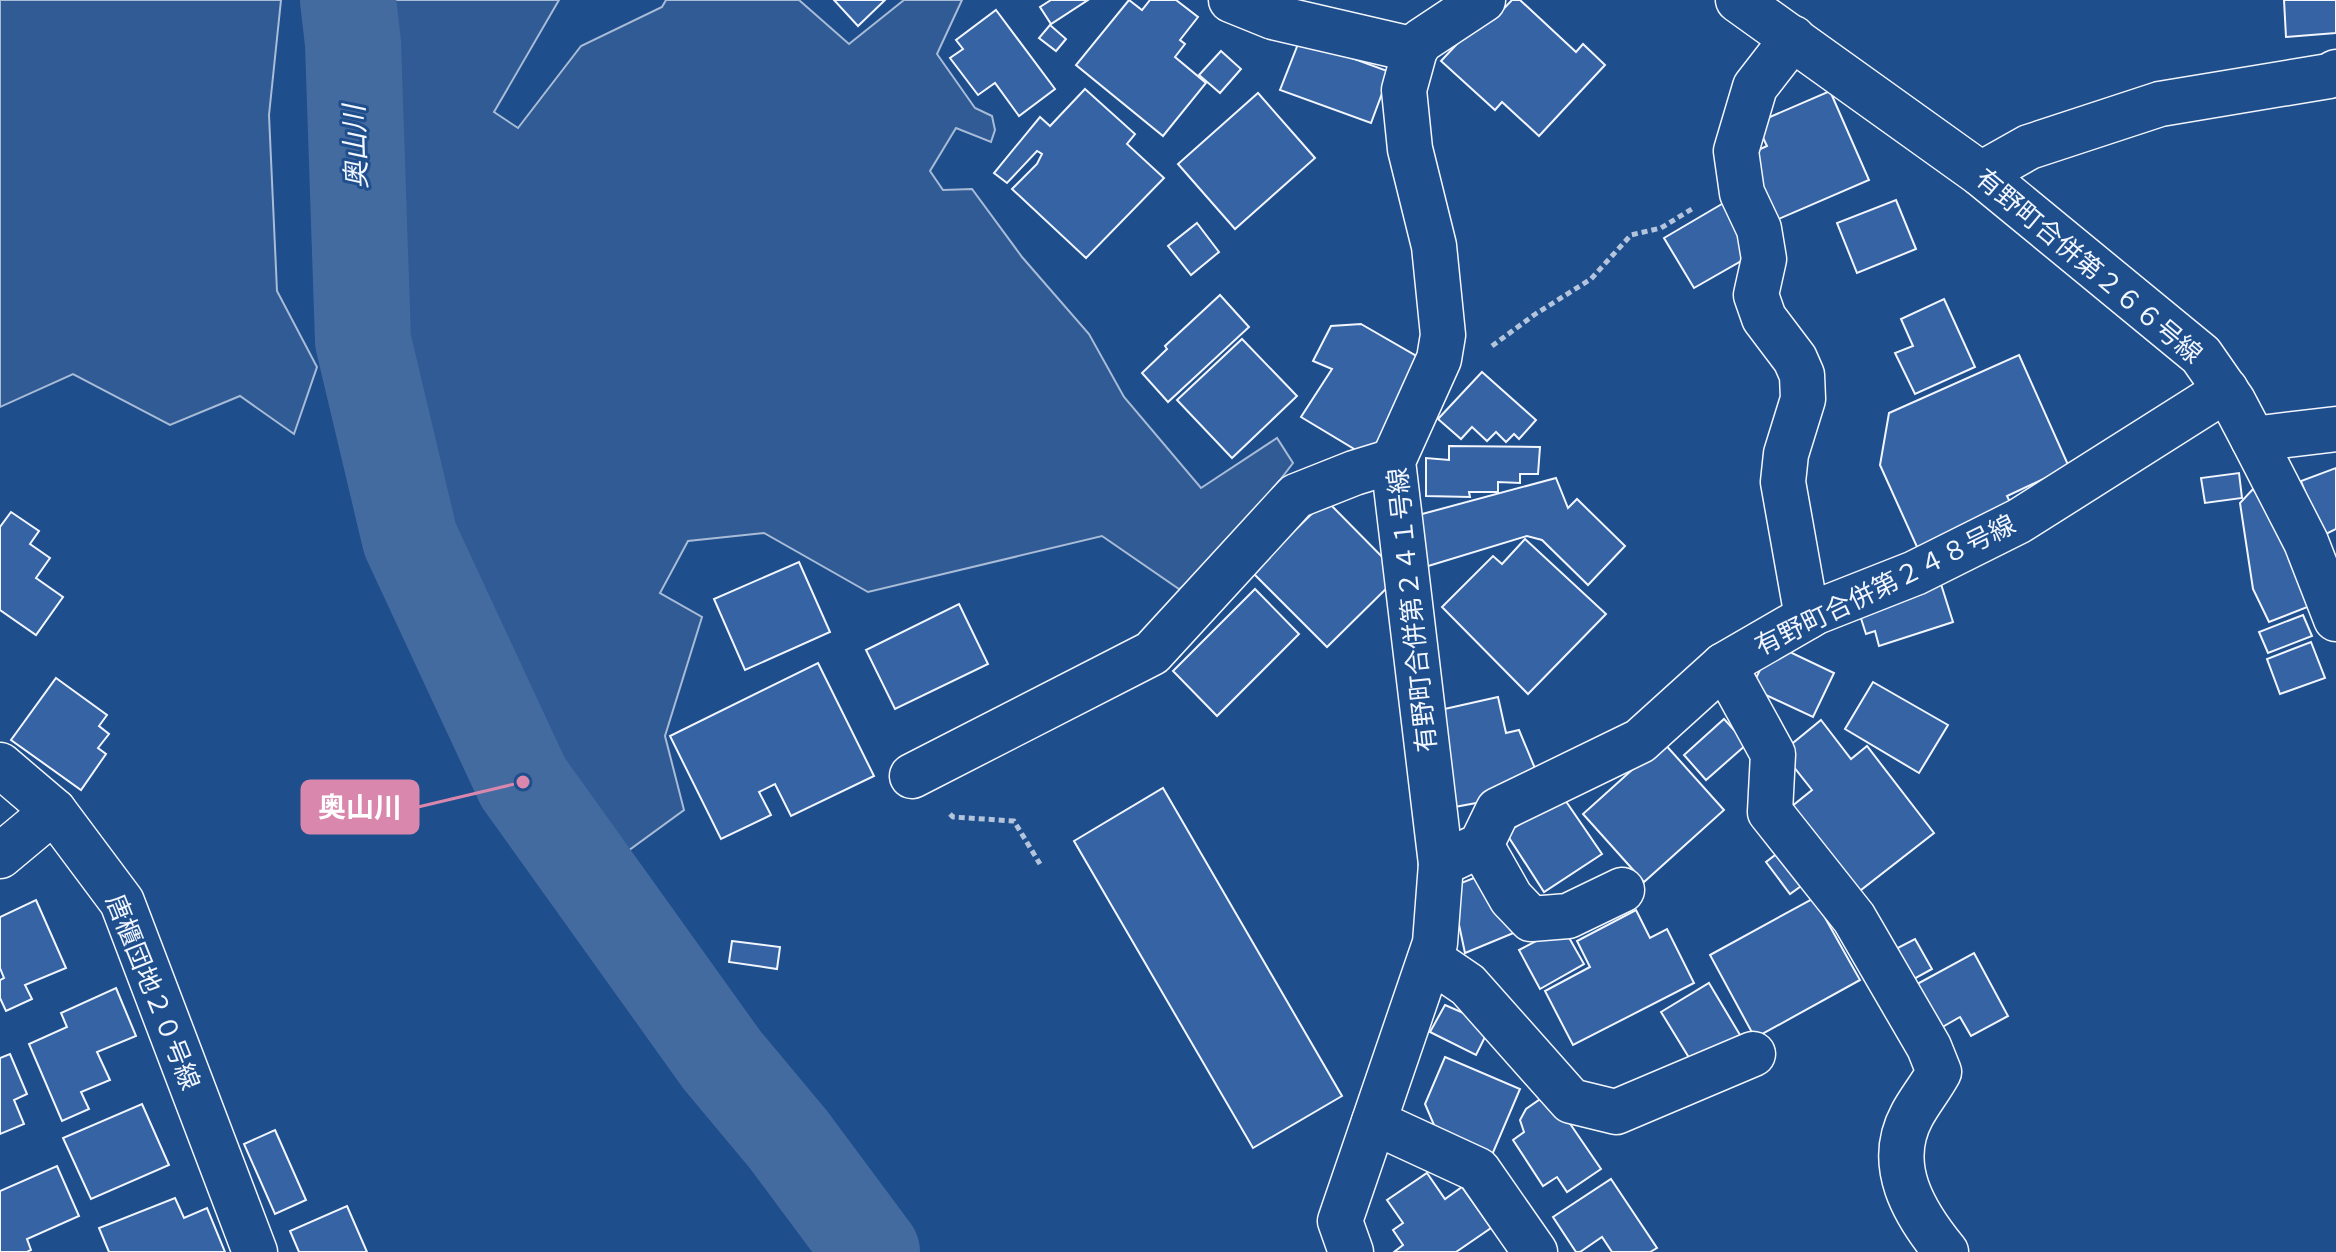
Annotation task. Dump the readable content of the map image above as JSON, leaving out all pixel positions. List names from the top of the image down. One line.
{"streets":{"street":["有野町合併第２６６号線","有野町合併第２４８号線","有野町合併第２４１号線","唐櫃団地２０号線"]},"crossings":[["有野町合併第２６６号線","有野町合併第２４８号線"]],"water":["奥山川"],"places":["奥山川"]}
